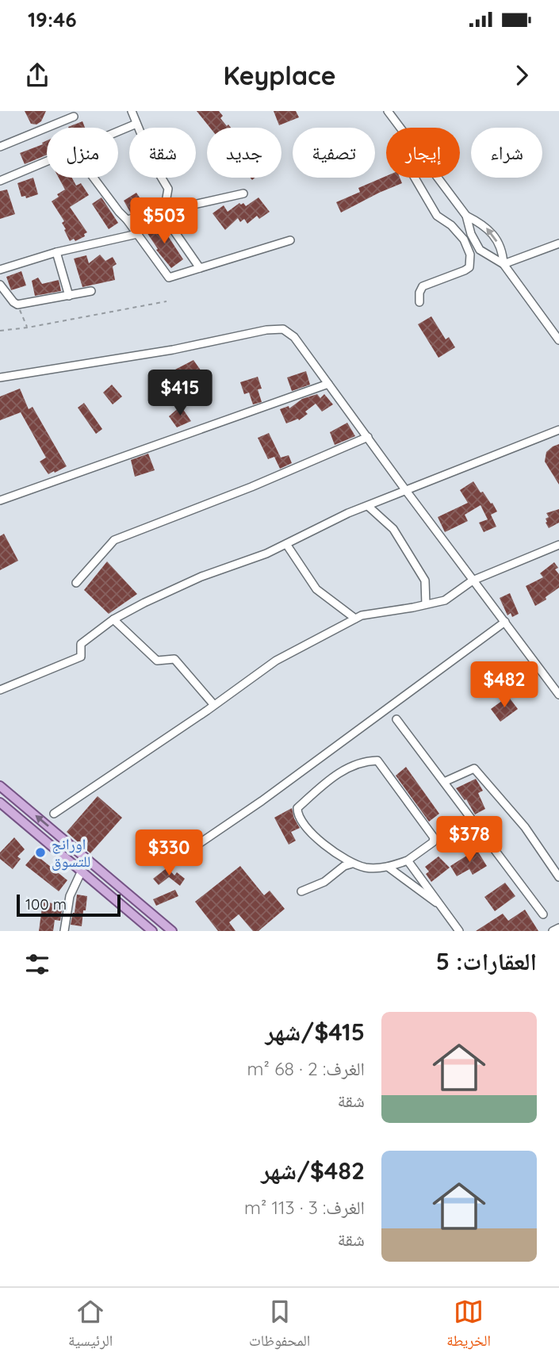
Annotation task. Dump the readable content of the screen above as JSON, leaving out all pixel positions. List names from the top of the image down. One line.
{"places":["اورانج للتسوق"],"scale_bar":"100 m","page":{"status":"19:46","header":"Keyplace","chip":["شراء","إيجار","تصفية","جديد","شقة","منزل"],"price":["$503","$415","$482","$378","$330"],"scale":"100 m","heading":"العقارات: 5","list":[{"name":"$415/شهر","note":"الغرف: 2 · 68 m² · شقة"},{"name":"$482/شهر","note":"الغرف: 3 · 113 m² · شقة"}],"tabs":["الخريطة","المحفوظات","الرئيسية"]}}
